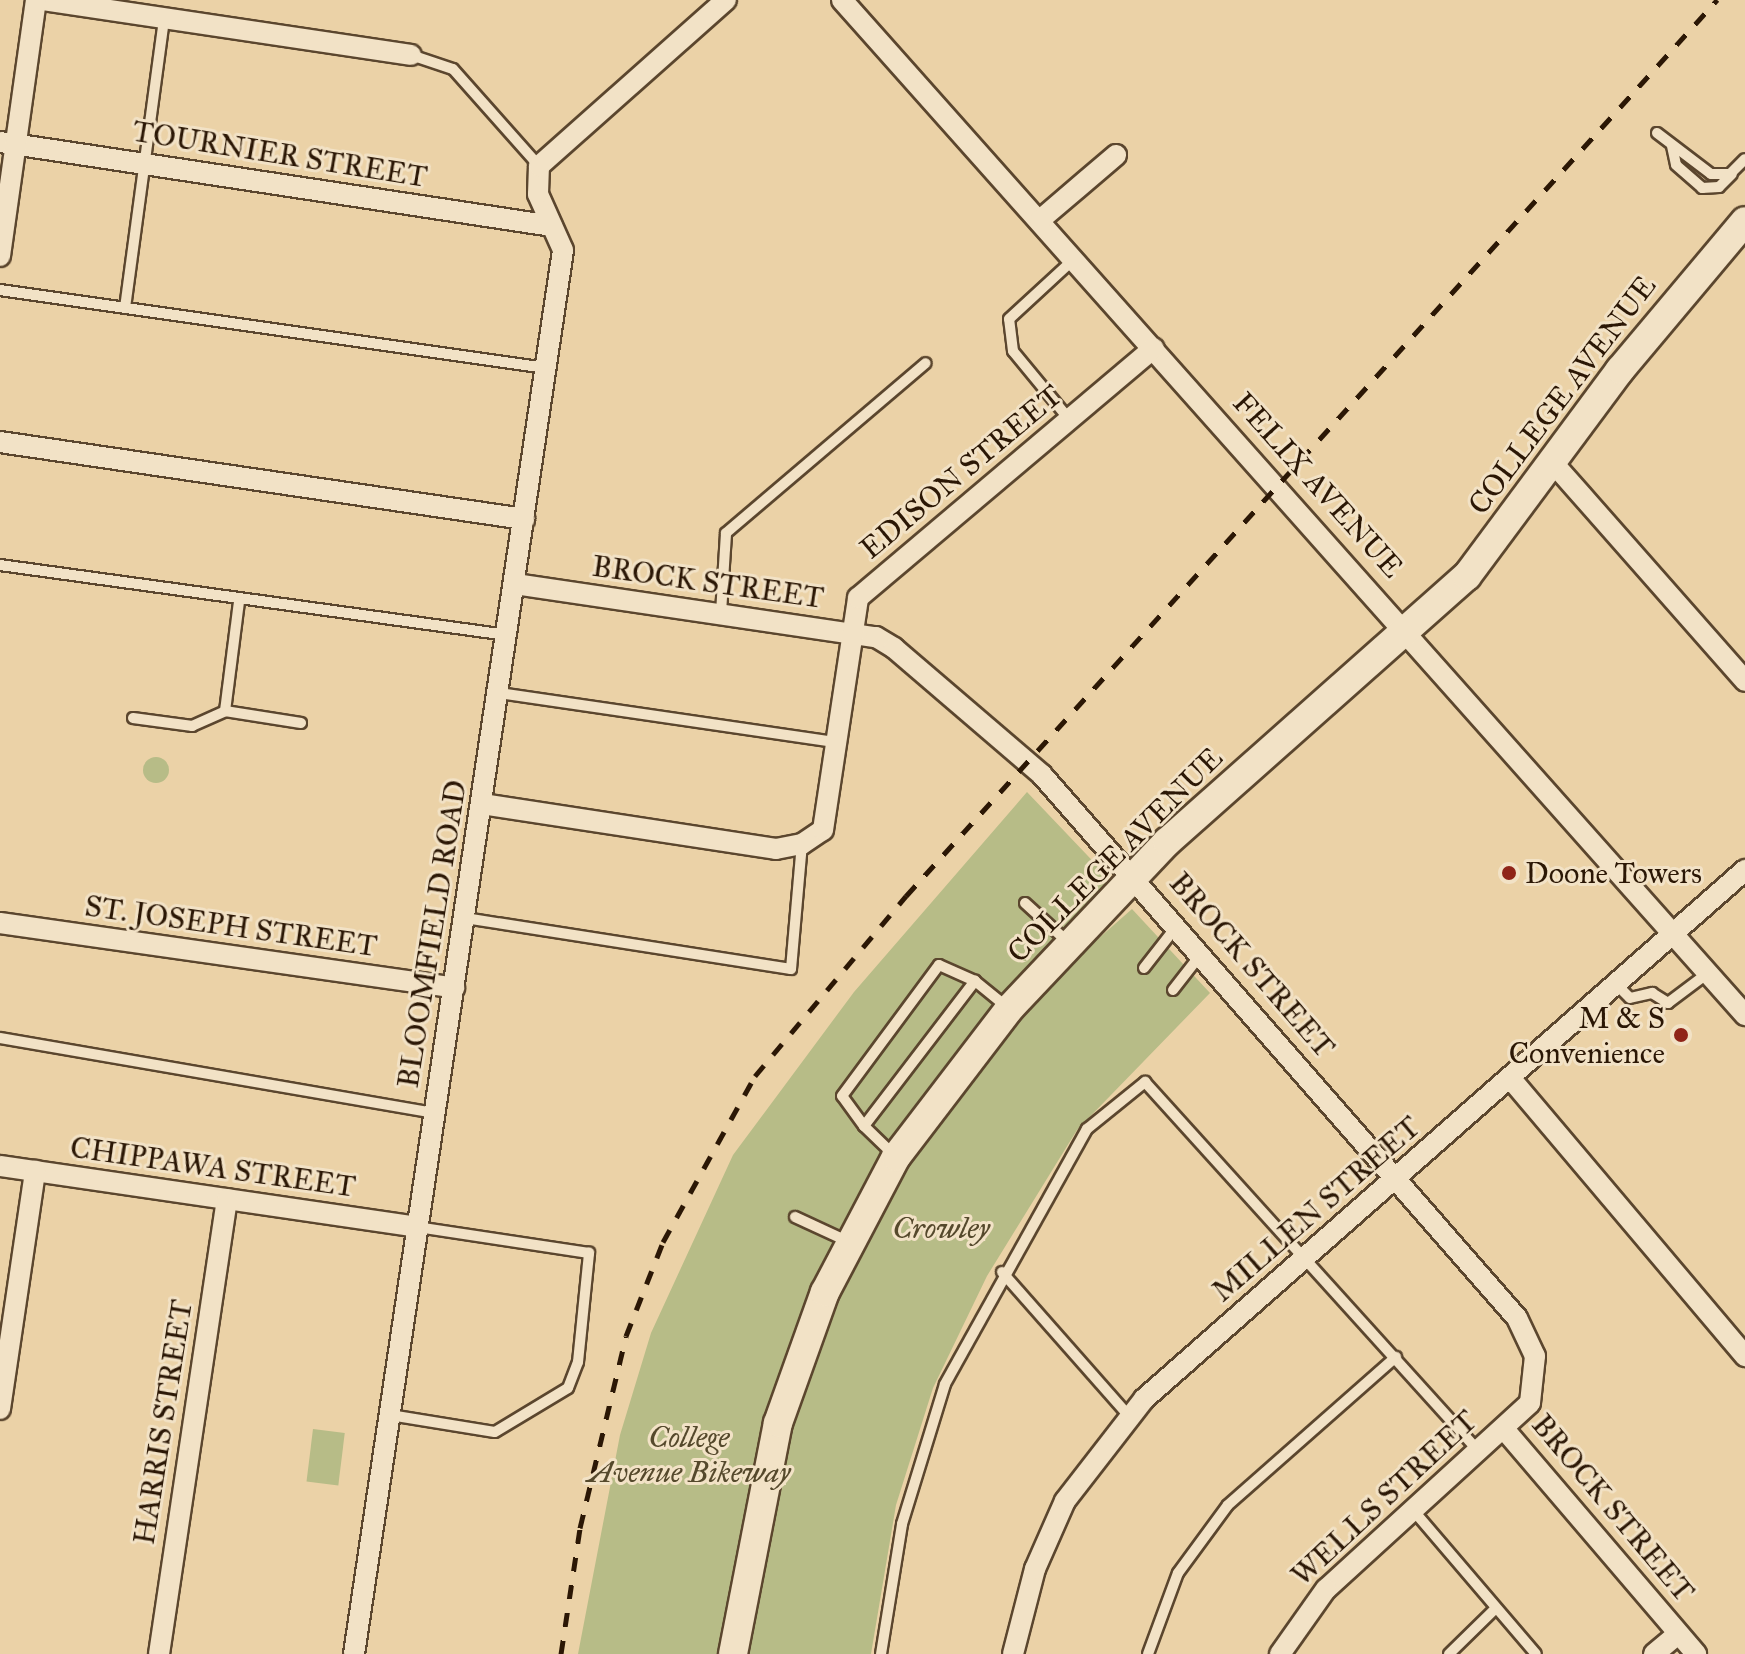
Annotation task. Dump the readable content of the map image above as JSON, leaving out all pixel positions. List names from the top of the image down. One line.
{"streets":{"street":["TOURNIER STREET","COLLEGE AVENUE","EDISON STREET","FELIX AVENUE","BROCK STREET","ST. JOSEPH STREET","BLOOMFIELD ROAD","CHIPPAWA STREET","MILLEN STREET","HARRIS STREET","WELLS STREET"]},"crossings":[["TOURNIER STREET","BLOOMFIELD ROAD"],["COLLEGE AVENUE","FELIX AVENUE"],["COLLEGE AVENUE","BROCK STREET"],["EDISON STREET","FELIX AVENUE"],["EDISON STREET","BROCK STREET"],["FELIX AVENUE","MILLEN STREET"],["BROCK STREET","BLOOMFIELD ROAD"],["BROCK STREET","MILLEN STREET"],["BROCK STREET","WELLS STREET"],["ST. JOSEPH STREET","BLOOMFIELD ROAD"],["BLOOMFIELD ROAD","CHIPPAWA STREET"],["CHIPPAWA STREET","HARRIS STREET"]],"parks":["Crowley","College Avenue Bikeway"],"places":["Doone Towers","M & S Convenience"]}
